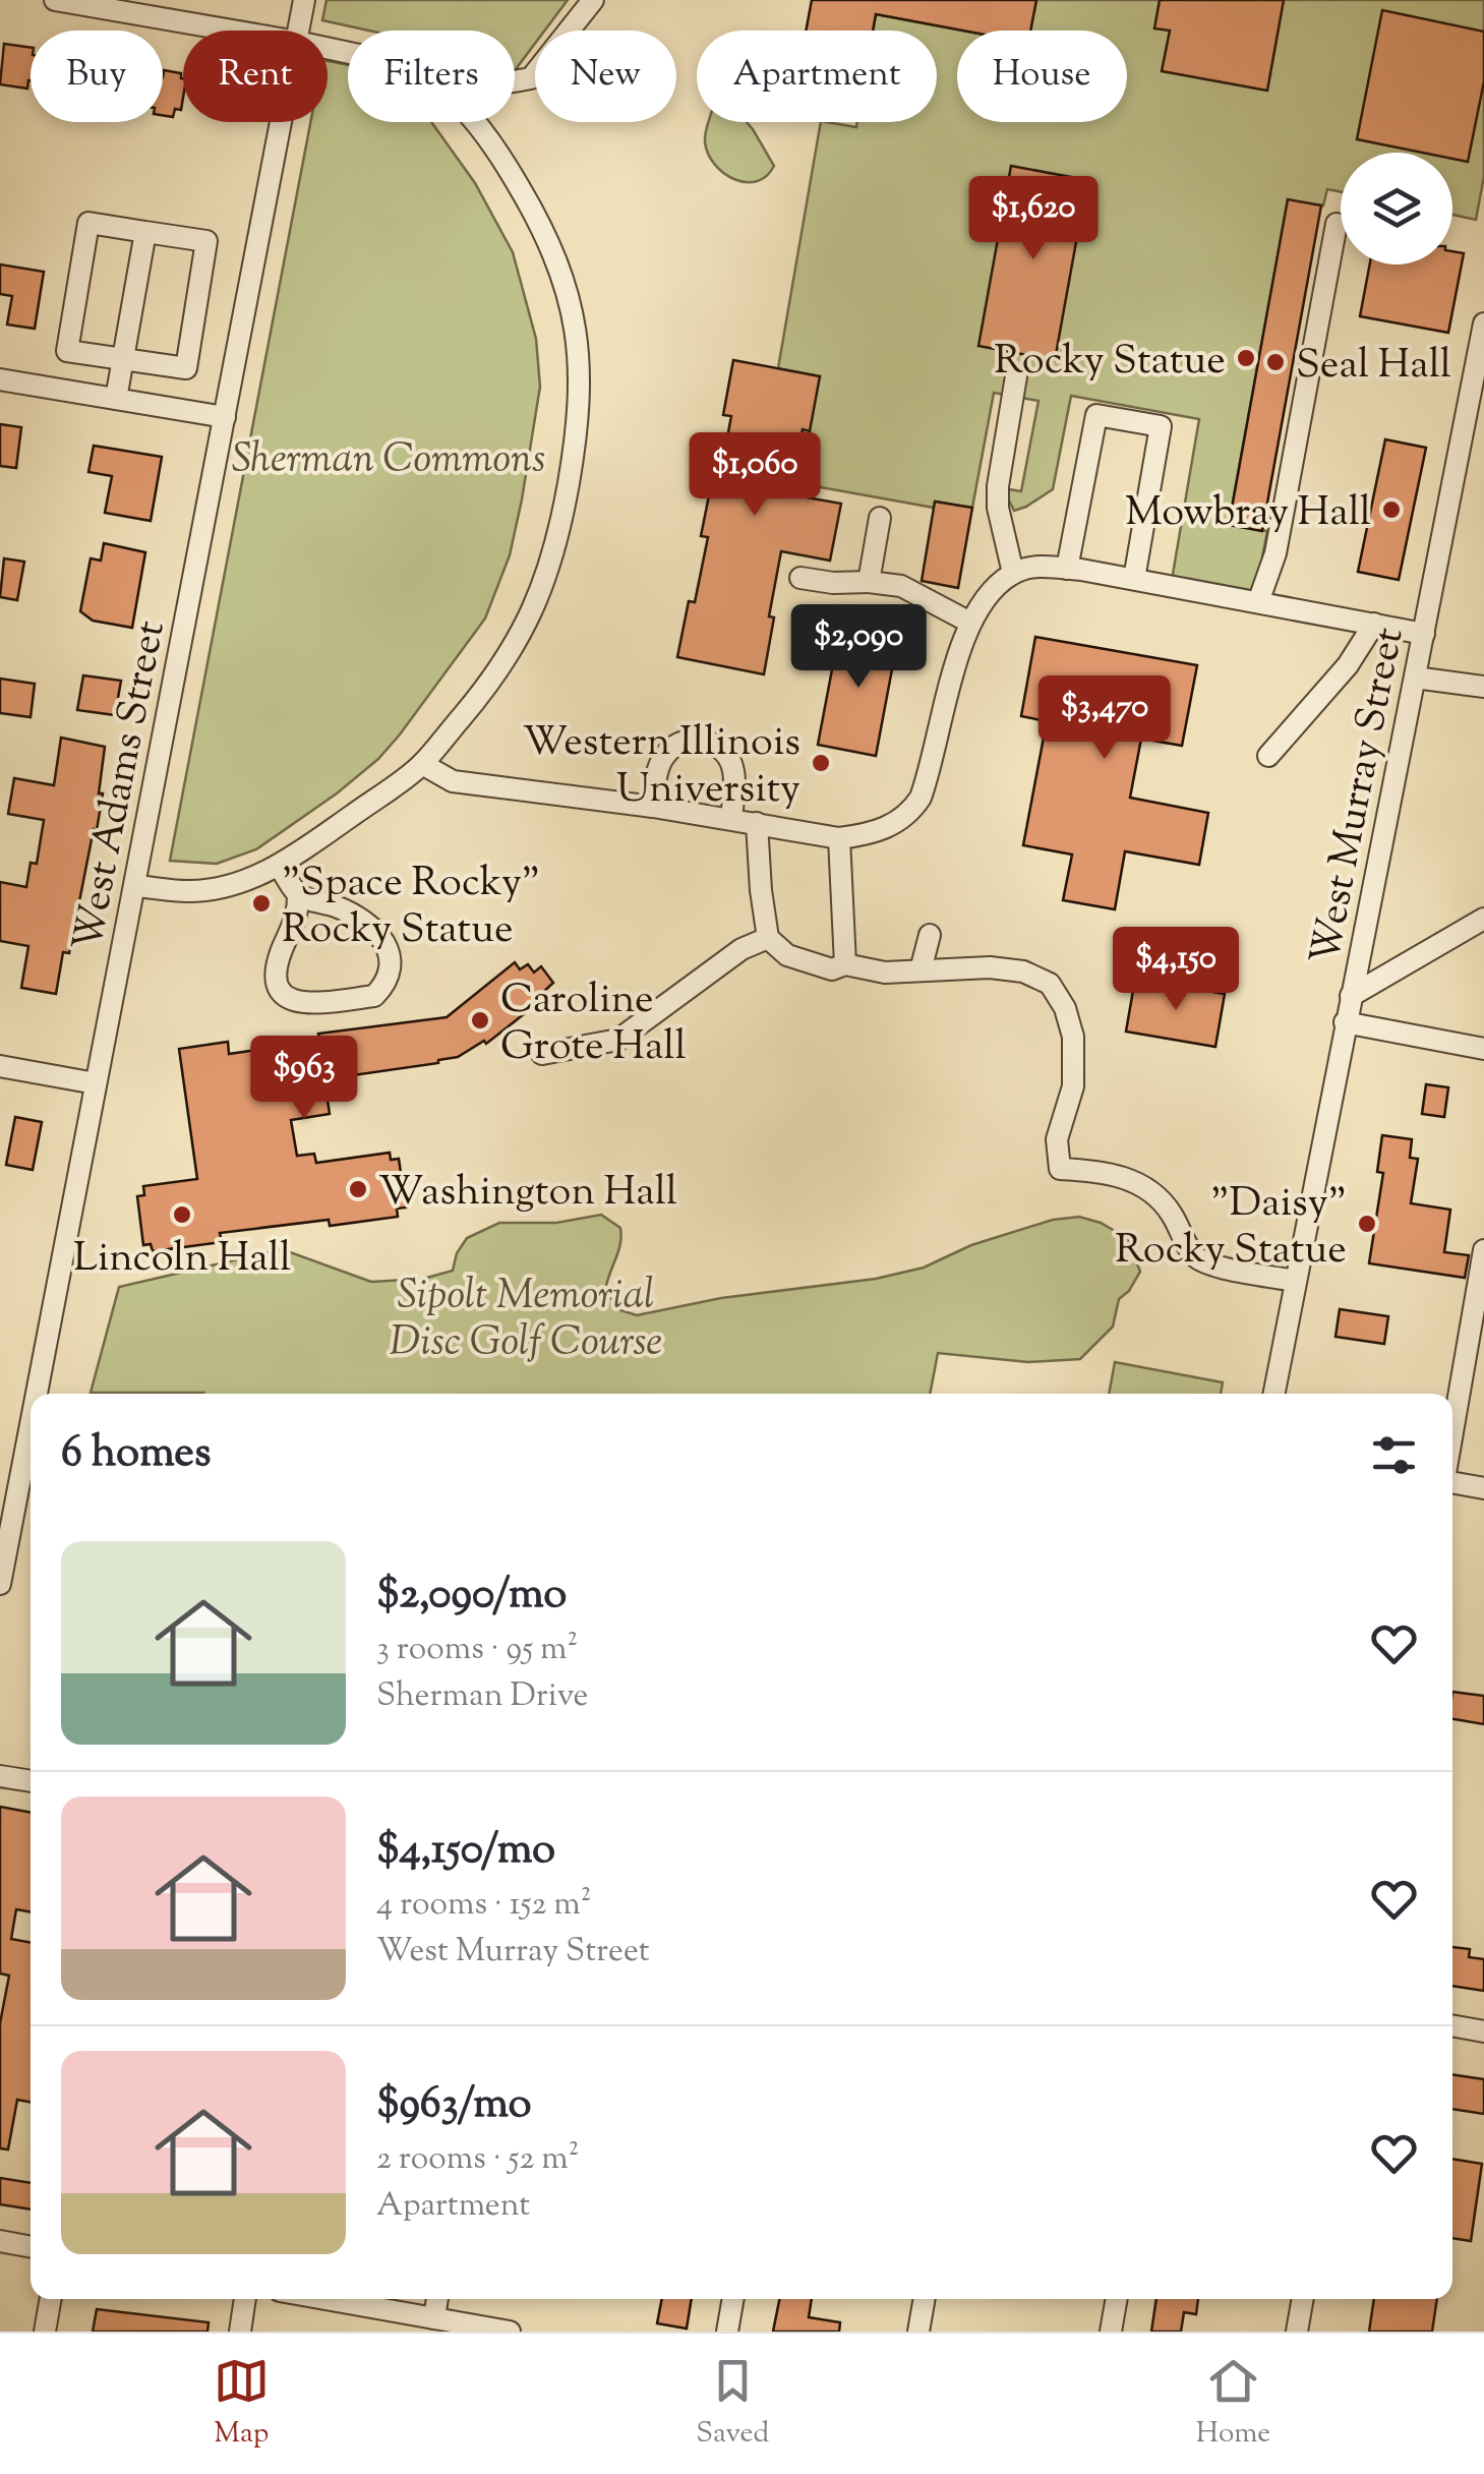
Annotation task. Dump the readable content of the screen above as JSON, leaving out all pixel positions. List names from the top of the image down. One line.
{"streets":{"street":["West Adams Street","West Murray Street"]},"parks":["Sherman Commons","Sipolt Memorial Disc Golf Course"],"places":["Rocky Statue","Seal Hall","Mowbray Hall","Western Illinois University","\"Space Rocky\" Rocky Statue","Caroline Grote Hall","Washington Hall","Lincoln Hall","\"Daisy\" Rocky Statue"],"page":{"chip":["Buy","Rent","Filters","New","Apartment","House"],"price":["$1,620","$1,060","$2,090","$3,470","$4,150","$963"],"heading":"6 homes","list":[{"name":"$2,090/mo","note":"3 rooms · 95 m² · Sherman Drive"},{"name":"$4,150/mo","note":"4 rooms · 152 m² · West Murray Street"},{"name":"$963/mo","note":"2 rooms · 52 m² · Apartment"}],"tabs":["Map","Saved","Home"]}}
